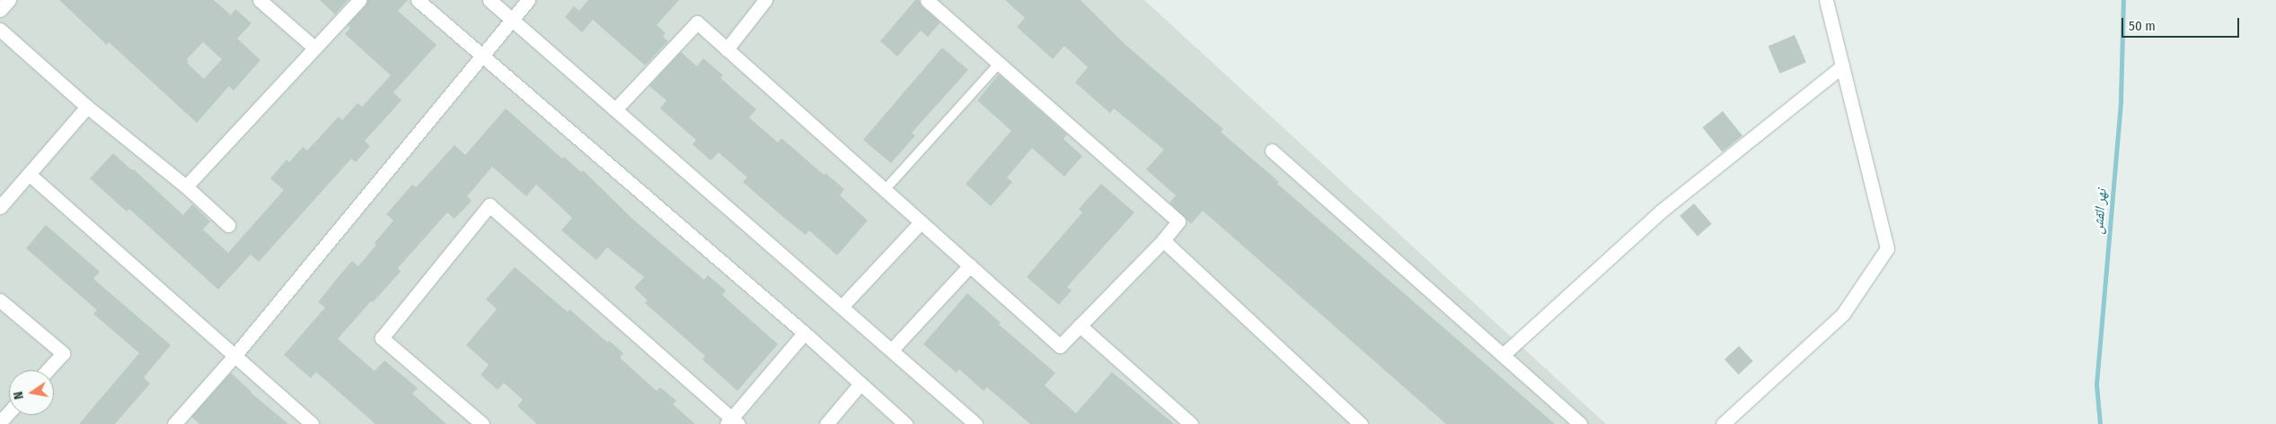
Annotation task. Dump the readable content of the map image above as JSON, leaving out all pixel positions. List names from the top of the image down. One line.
{"water":["نهر القش"],"scale_bar":"50 m","north":"left"}
